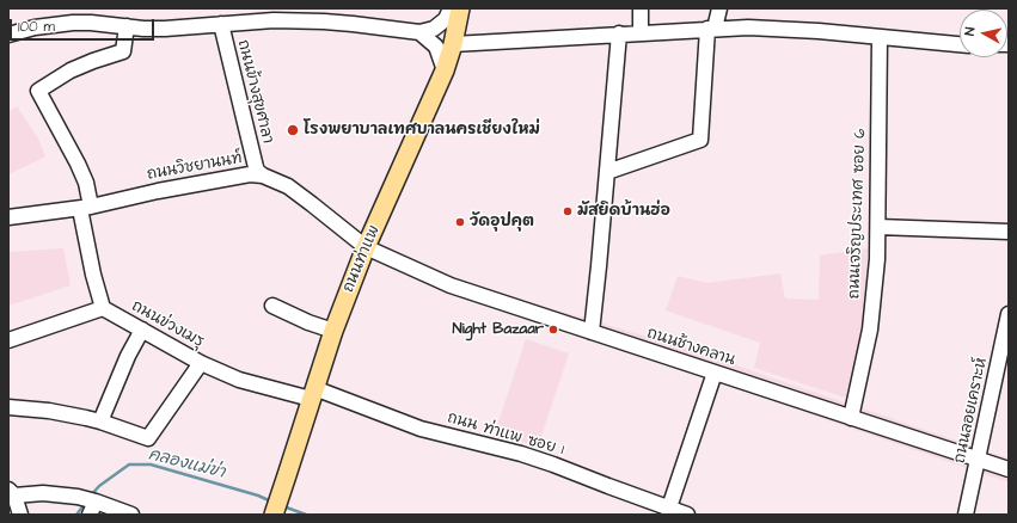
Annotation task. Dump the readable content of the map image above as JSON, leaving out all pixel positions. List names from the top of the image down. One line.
{"streets":{"main road":["ถนนท่าแพ"],"street":["ถนนข้างสุขศาลา","ถนนวิชยานนท์","ถนนเจริญประเทศ ซอย 6","ถนนข่วงเมรุ","ถนนช้างคลาน","ถนนลอยเคราะห์","ถนน ท่าแพ ซอย 1"]},"crossings":[["ถนนข้างสุขศาลา","ถนนวิชยานนท์"],["ถนนวิชยานนท์","ถนนท่าแพ"],["ถนนวิชยานนท์","ถนนช้างคลาน"],["ถนนเจริญประเทศ ซอย 6","ถนนช้างคลาน"],["ถนนท่าแพ","ถนนข่วงเมรุ"],["ถนนท่าแพ","ถนนช้างคลาน"],["ถนนท่าแพ","ถนน ท่าแพ ซอย 1"],["ถนนข่วงเมรุ","ถนน ท่าแพ ซอย 1"],["ถนนช้างคลาน","ถนนลอยเคราะห์"]],"water":["คลองแม่ข่า"],"places":["โรงพยาบาลเทศบาลนครเชียงใหม่","มัสยิดบ้านฮ่อ","วัดอุปคุต","Night Bazaar"],"scale_bar":"100 m","north":"left"}
